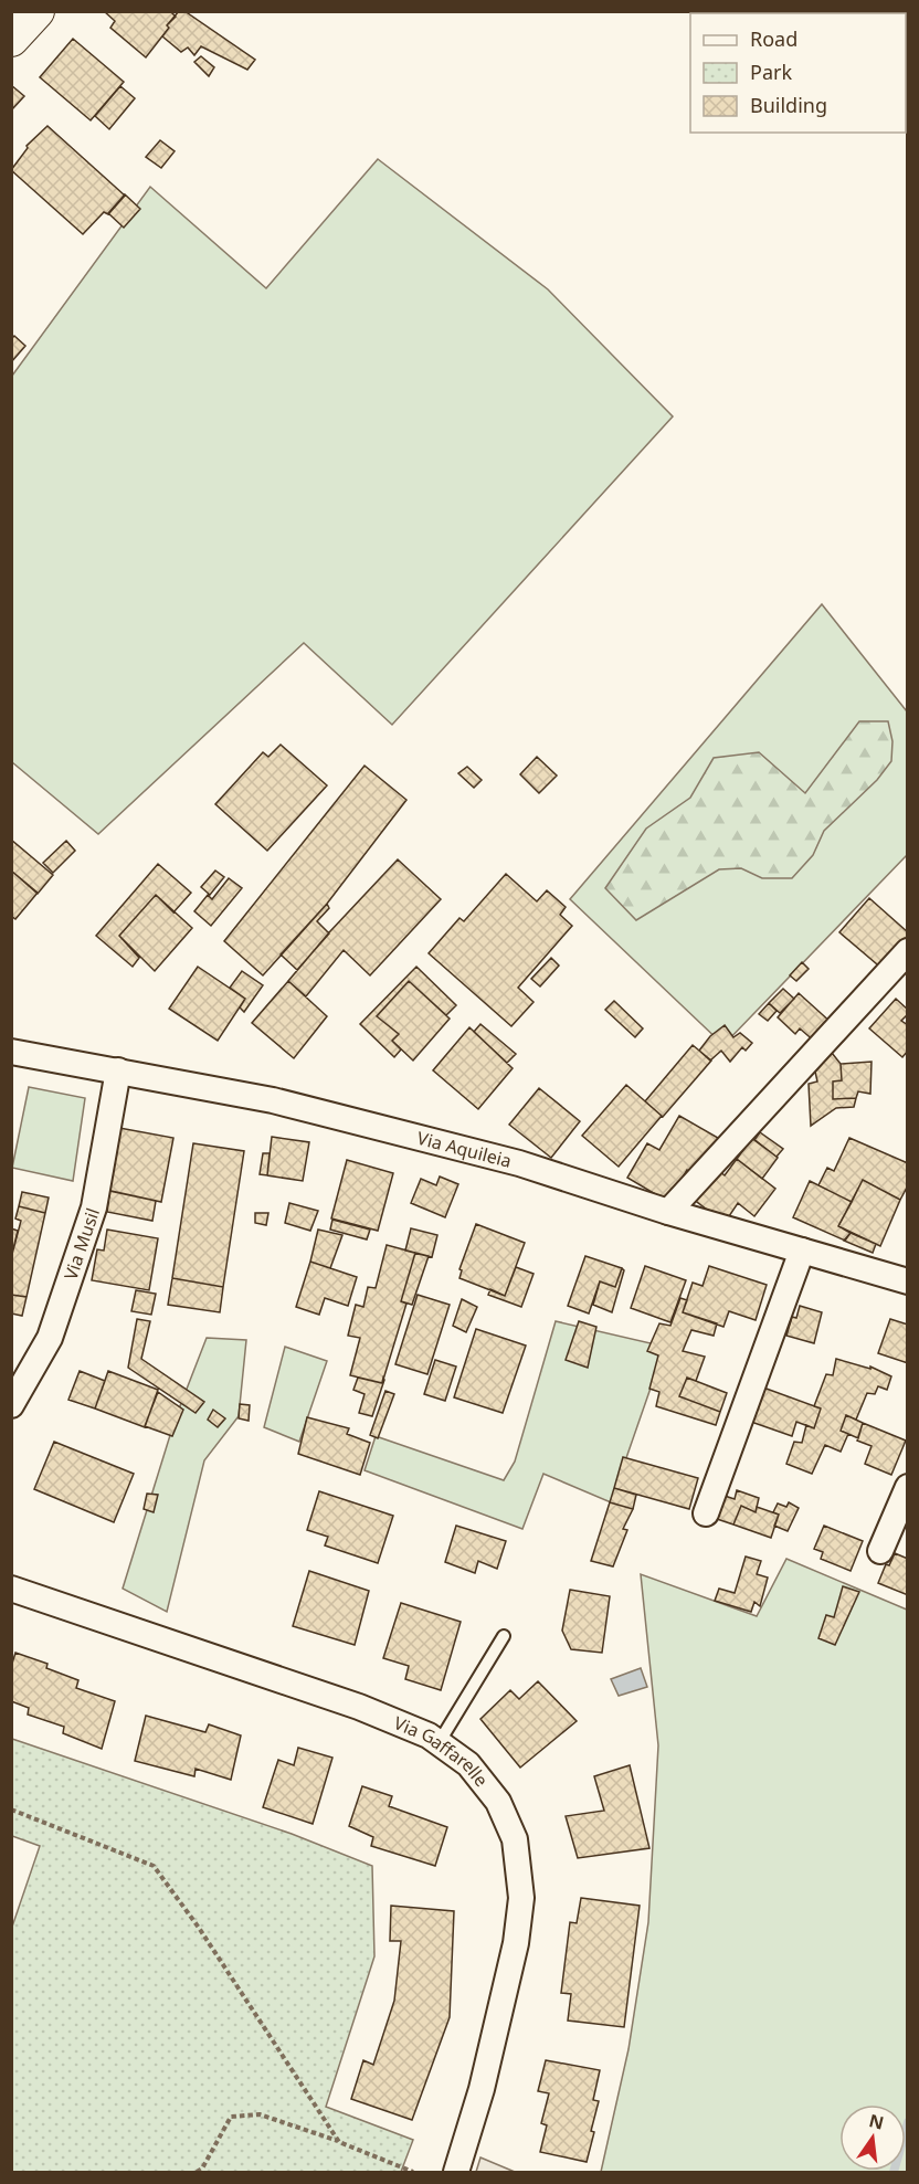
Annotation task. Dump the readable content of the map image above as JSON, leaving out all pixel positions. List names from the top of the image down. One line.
{"streets":{"street":["Via Aquileia","Via Musil","Via Gaffarelle"]},"crossings":[["Via Aquileia","Via Musil"]],"legend":["Road","Park","Building"],"north":"top"}
